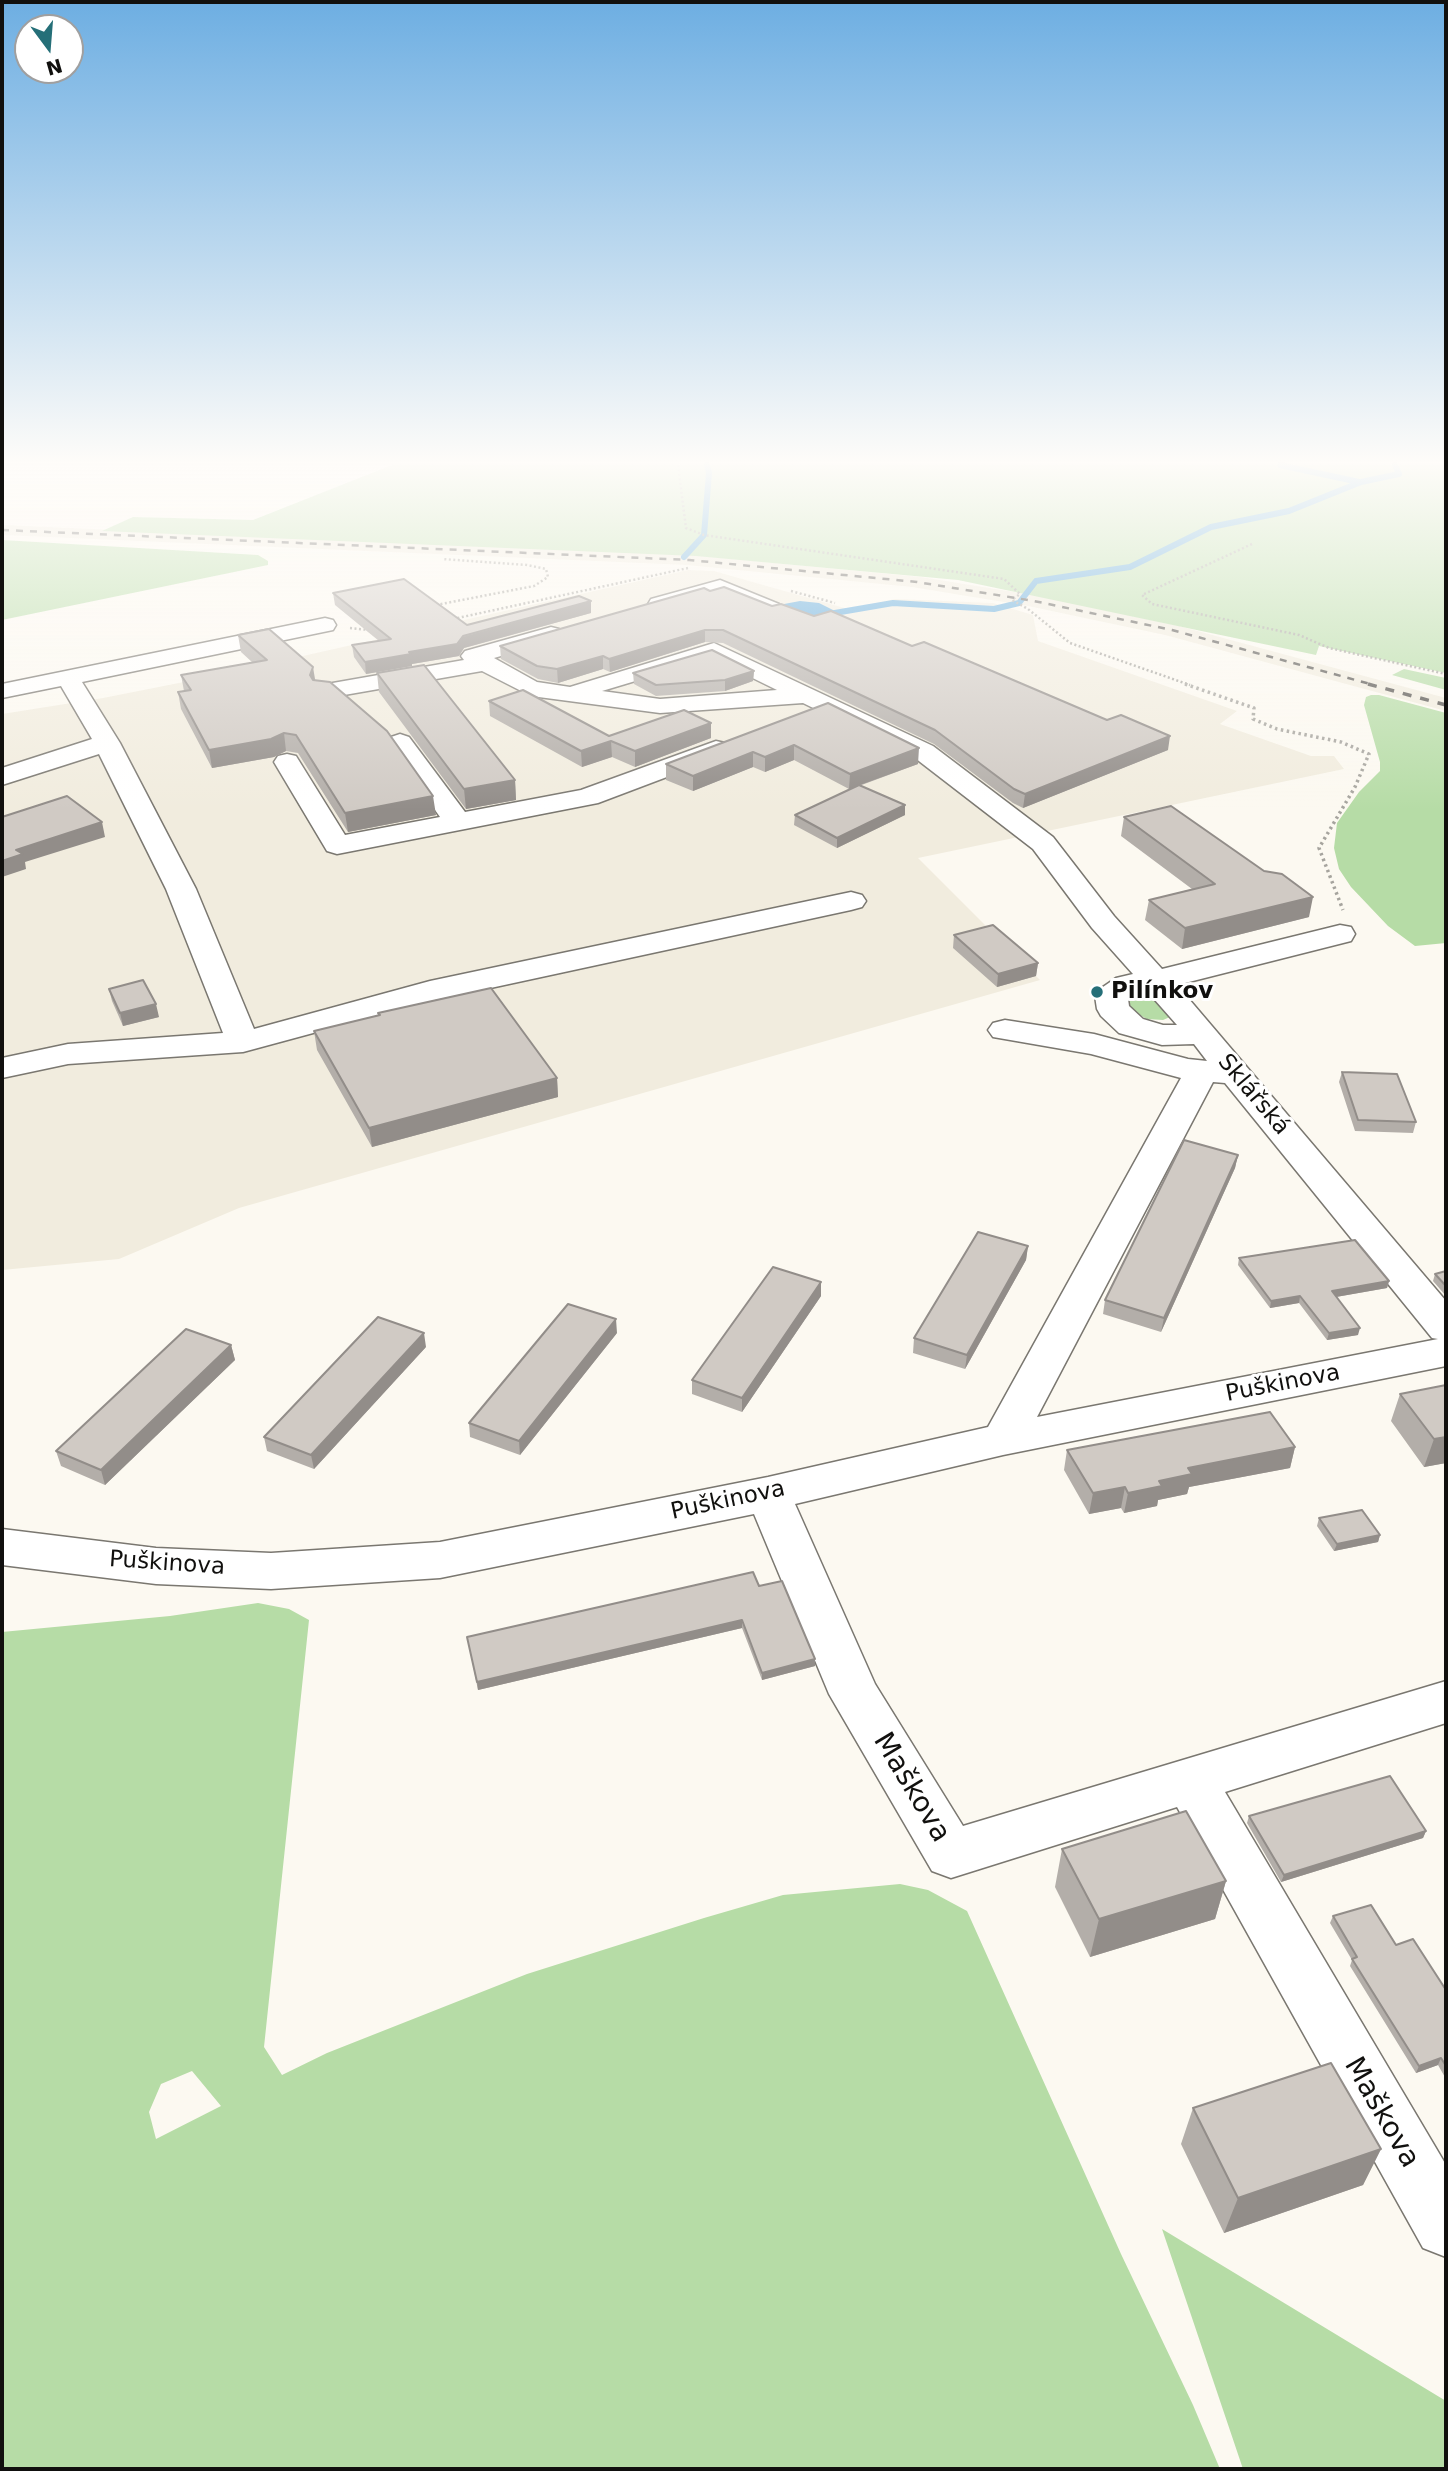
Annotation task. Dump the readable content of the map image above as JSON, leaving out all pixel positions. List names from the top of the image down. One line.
{"streets":{"street":["Sklářská","Puškinova","Maškova"]},"crossings":[["Puškinova","Maškova"]],"places":["Pilínkov"],"north":"bottom"}
